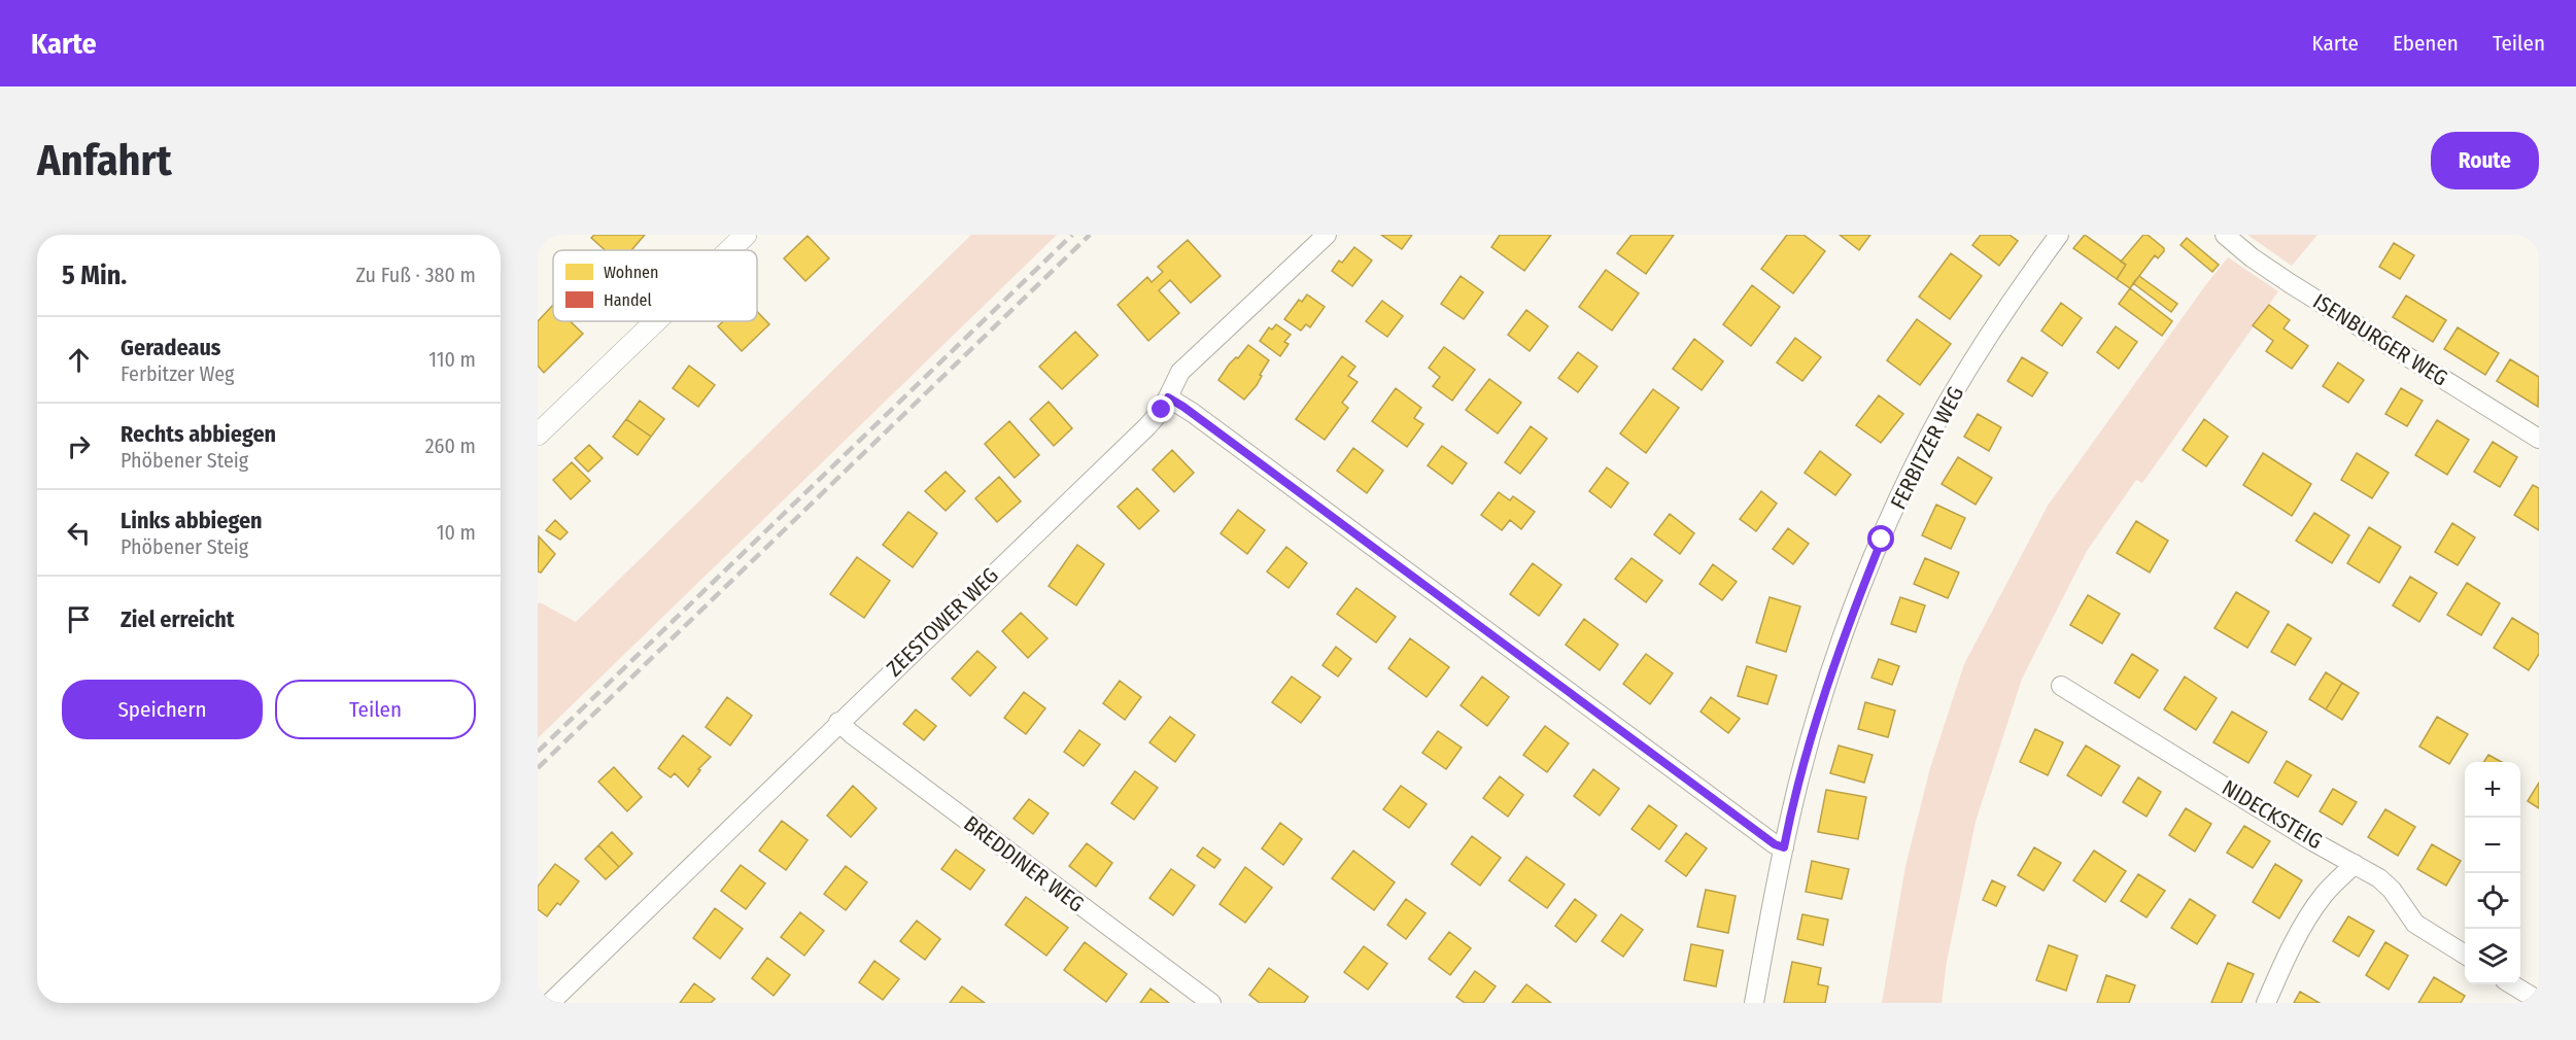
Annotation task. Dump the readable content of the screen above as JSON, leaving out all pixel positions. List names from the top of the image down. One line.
{"streets":{"street":["ISENBURGER WEG","FERBITZER WEG","ZEESTOWER WEG","NIDECKSTEIG","BREDDINER WEG"]},"crossings":[["ZEESTOWER WEG","BREDDINER WEG"]],"legend":["Wohnen","Handel"],"page":{"header":"Karte","nav":["Karte","Ebenen","Teilen"],"buttons":["Route",["Speichern","Teilen"]],"title":"Anfahrt","heading":["5 Min.","Zu Fuß · 380 m"],"list":[["Geradeaus","Ferbitzer Weg","110 m"],["Rechts abbiegen","Phöbener Steig","260 m"],["Links abbiegen","Phöbener Steig","10 m"],"Ziel erreicht"],"map_buttons":["+","−"]}}
